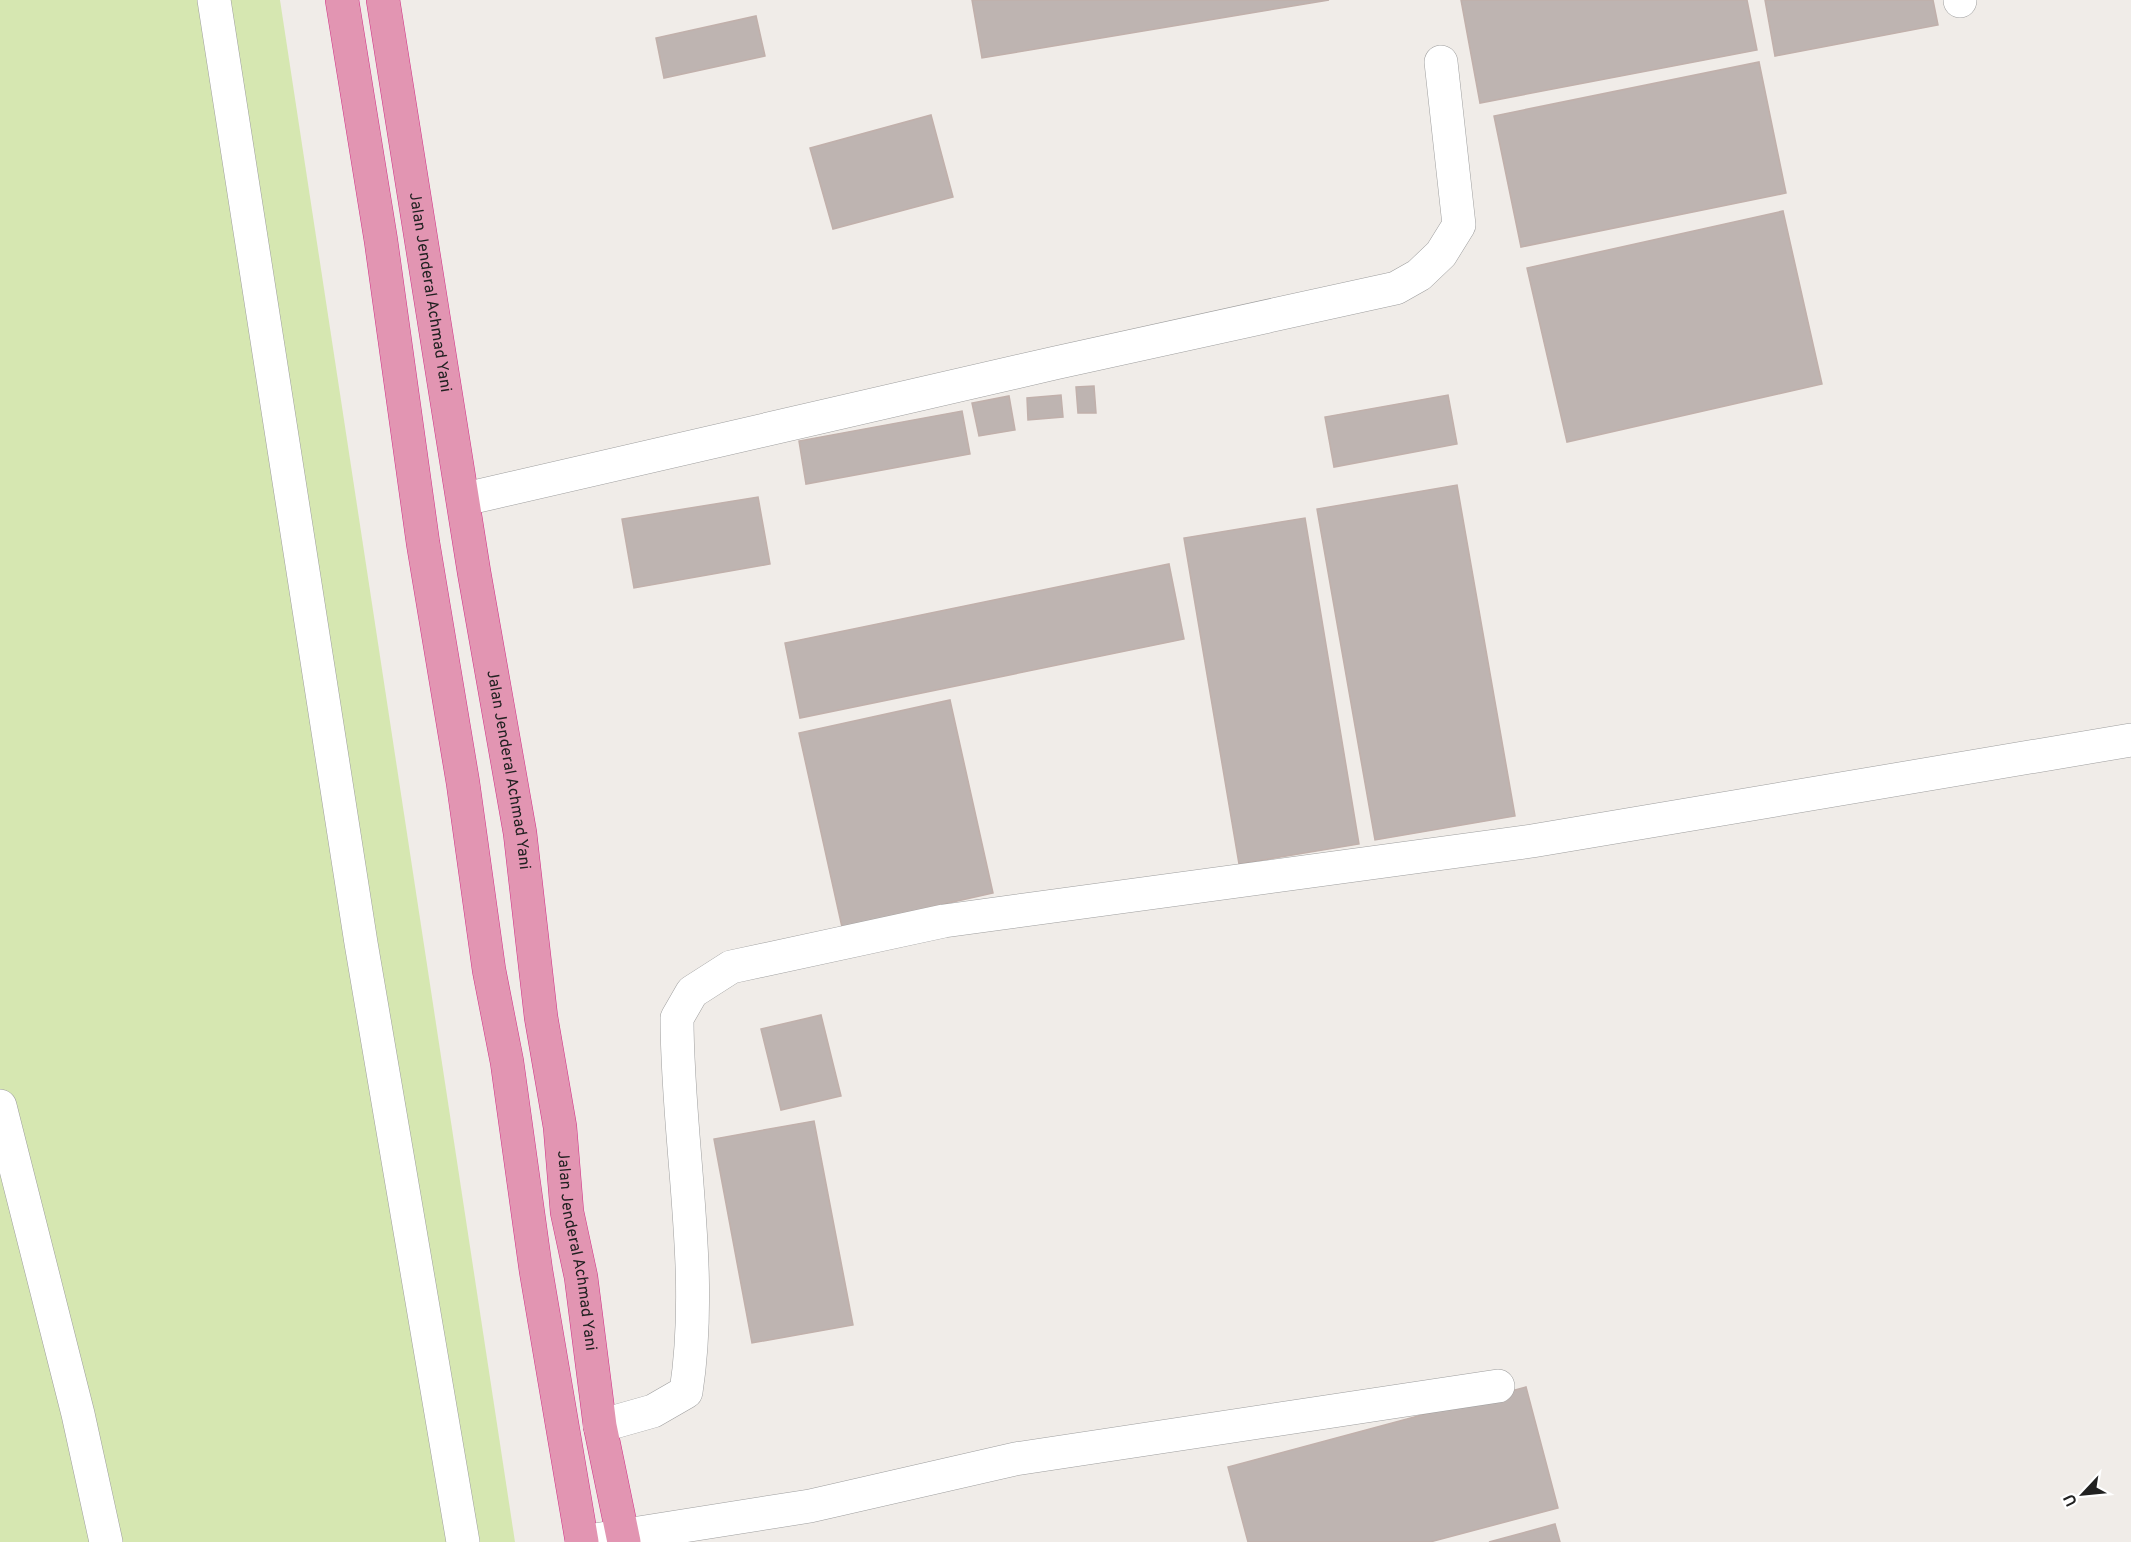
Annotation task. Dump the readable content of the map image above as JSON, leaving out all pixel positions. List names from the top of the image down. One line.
{"streets":{"highway":["Jalan Jenderal Achmad Yani"]},"north":"bottom left"}
